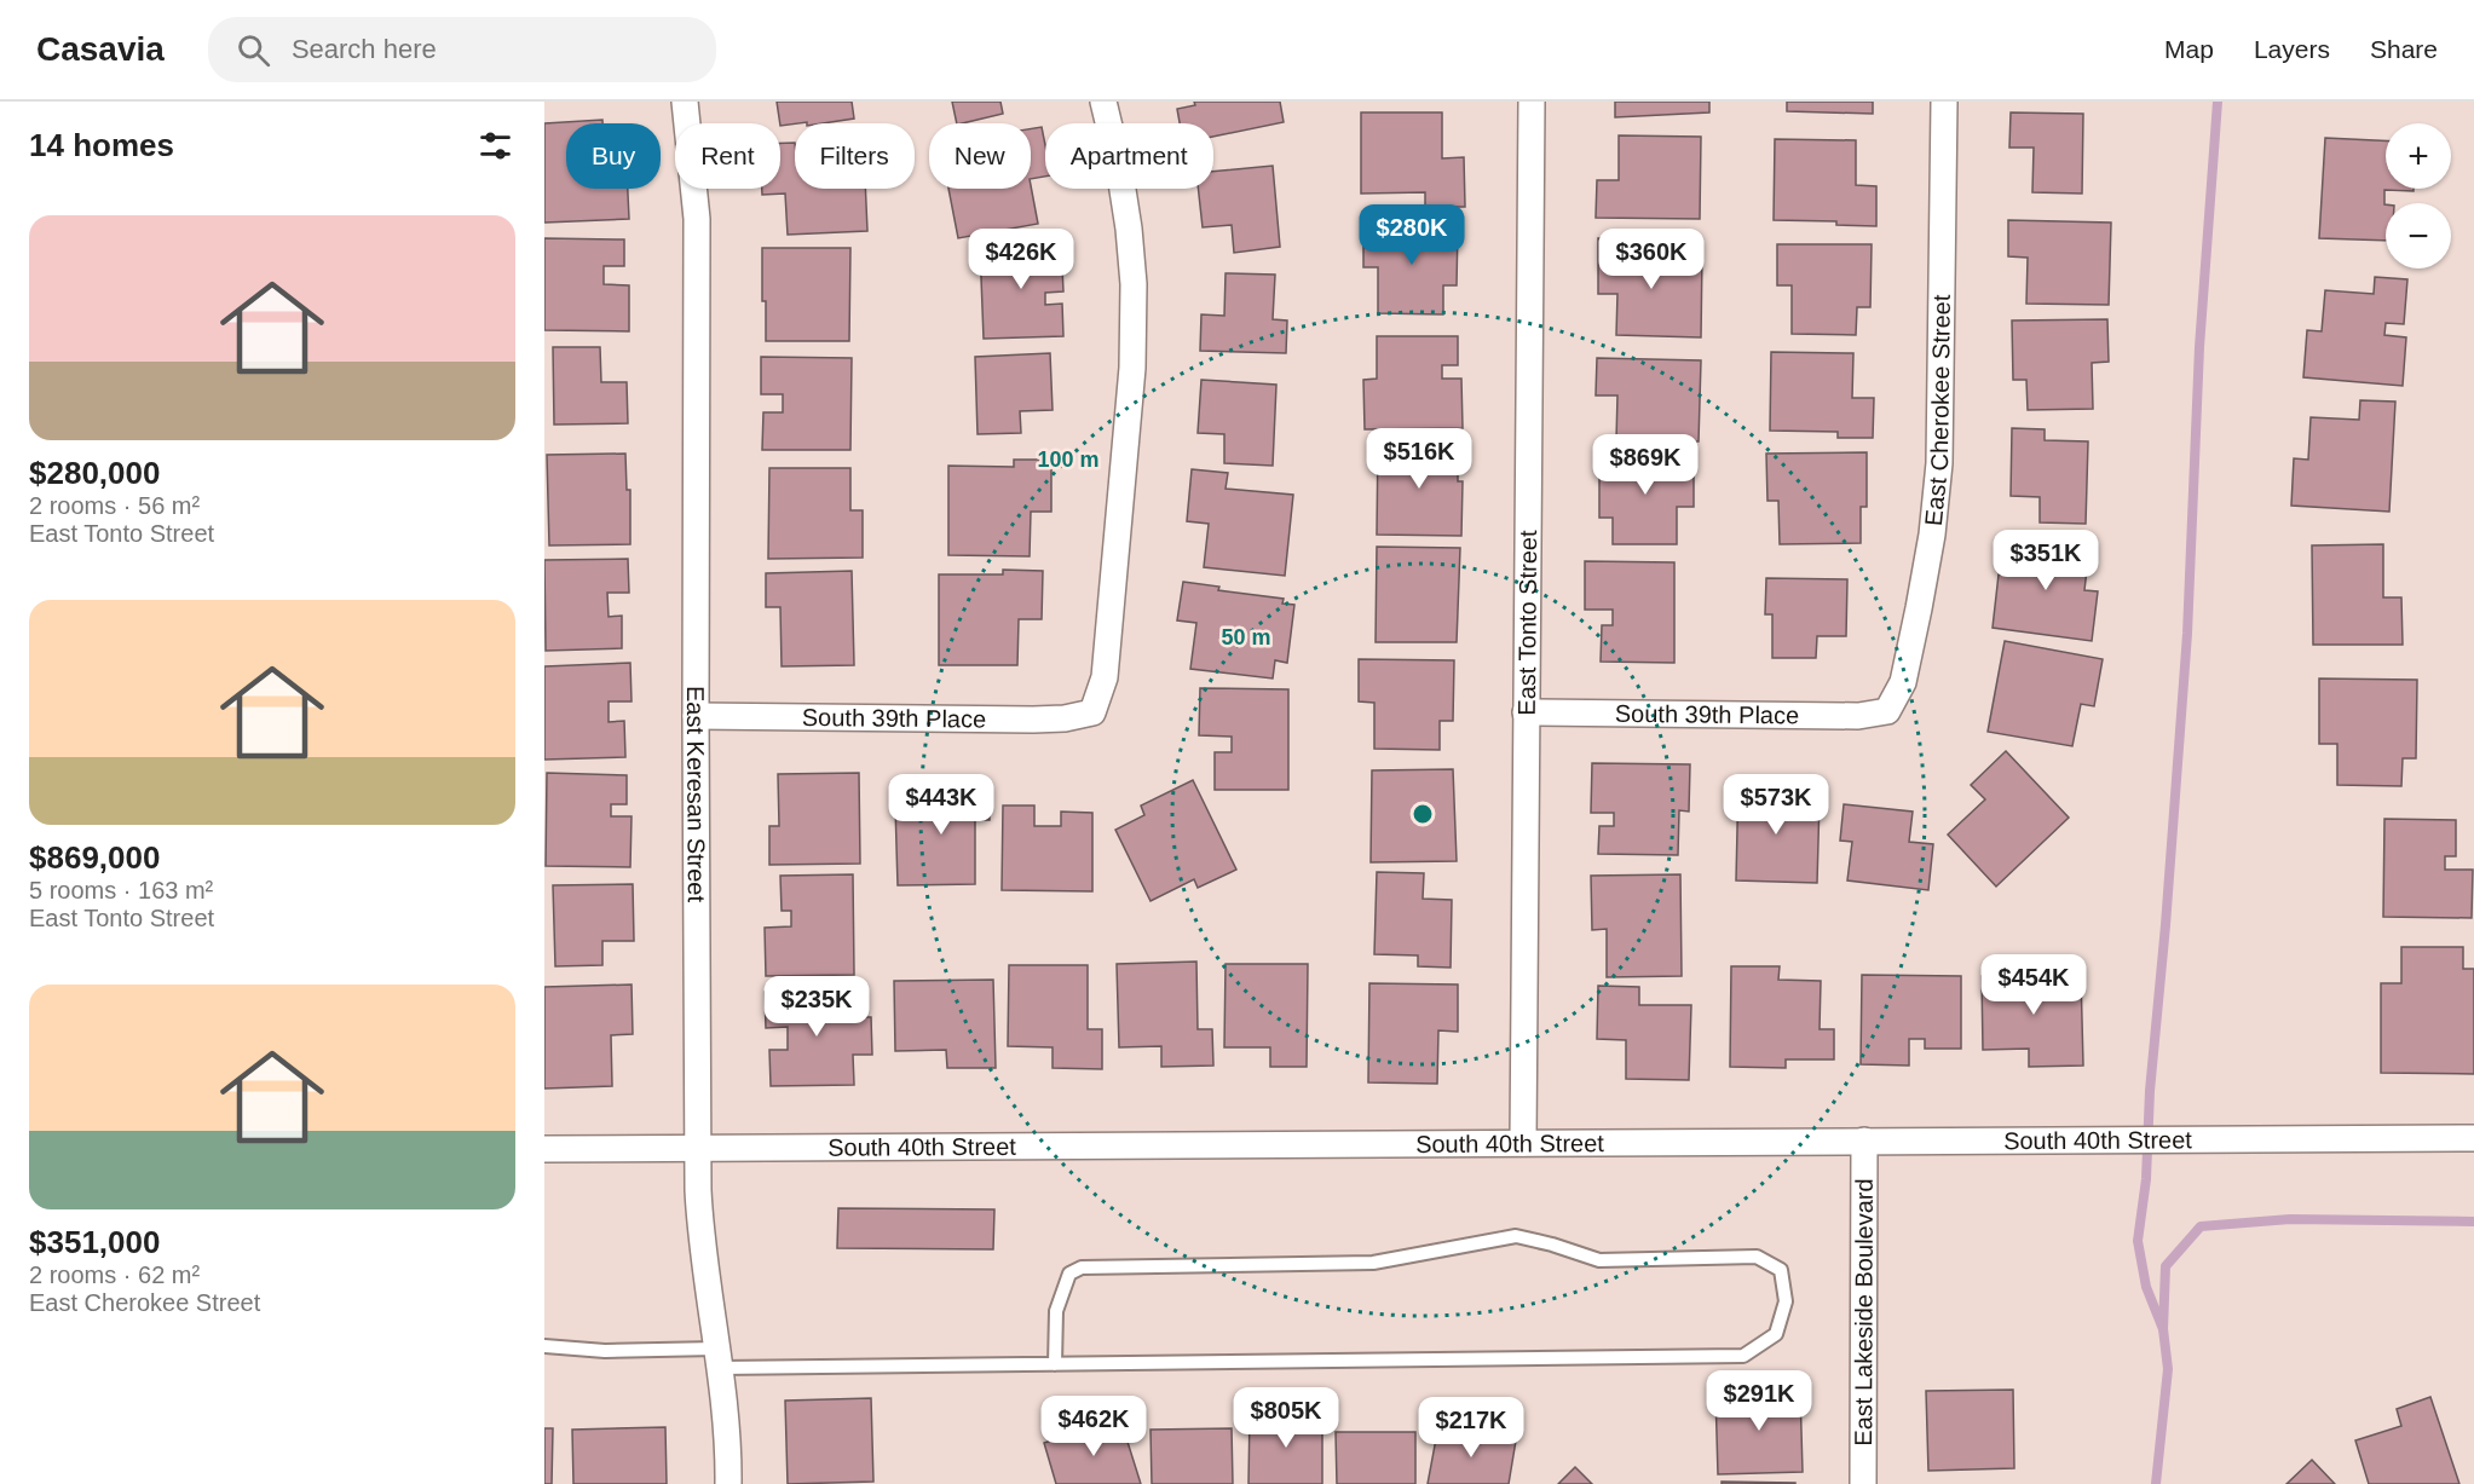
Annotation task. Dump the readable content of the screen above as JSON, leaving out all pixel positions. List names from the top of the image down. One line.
{"streets":{"street":["East Cherokee Street","East Tonto Street","South 39th Place","East Keresan Street","South 40th Street","East Lakeside Boulevard"]},"crossings":[["East Cherokee Street","South 39th Place"],["East Tonto Street","South 39th Place"],["East Tonto Street","South 40th Street"],["South 39th Place","East Keresan Street"],["East Keresan Street","South 40th Street"],["South 40th Street","East Lakeside Boulevard"]],"page":{"header":"Casavia","search":"Search here","nav":["Map","Layers","Share"],"heading":"14 homes","map_buttons":["+","−"],"chip":["Buy","Rent","Filters","New","Apartment"],"list":[{"name":"$280,000","note":"2 rooms · 56 m² · East Tonto Street"},{"name":"$869,000","note":"5 rooms · 163 m² · East Tonto Street"},{"name":"$351,000","note":"2 rooms · 62 m² · East Cherokee Street"}],"price":["$280K","$426K","$360K","$516K","$869K","$351K","$443K","$573K","$454K","$235K","$291K","$805K","$462K","$217K"]},"rings":["100 m","50 m"]}
